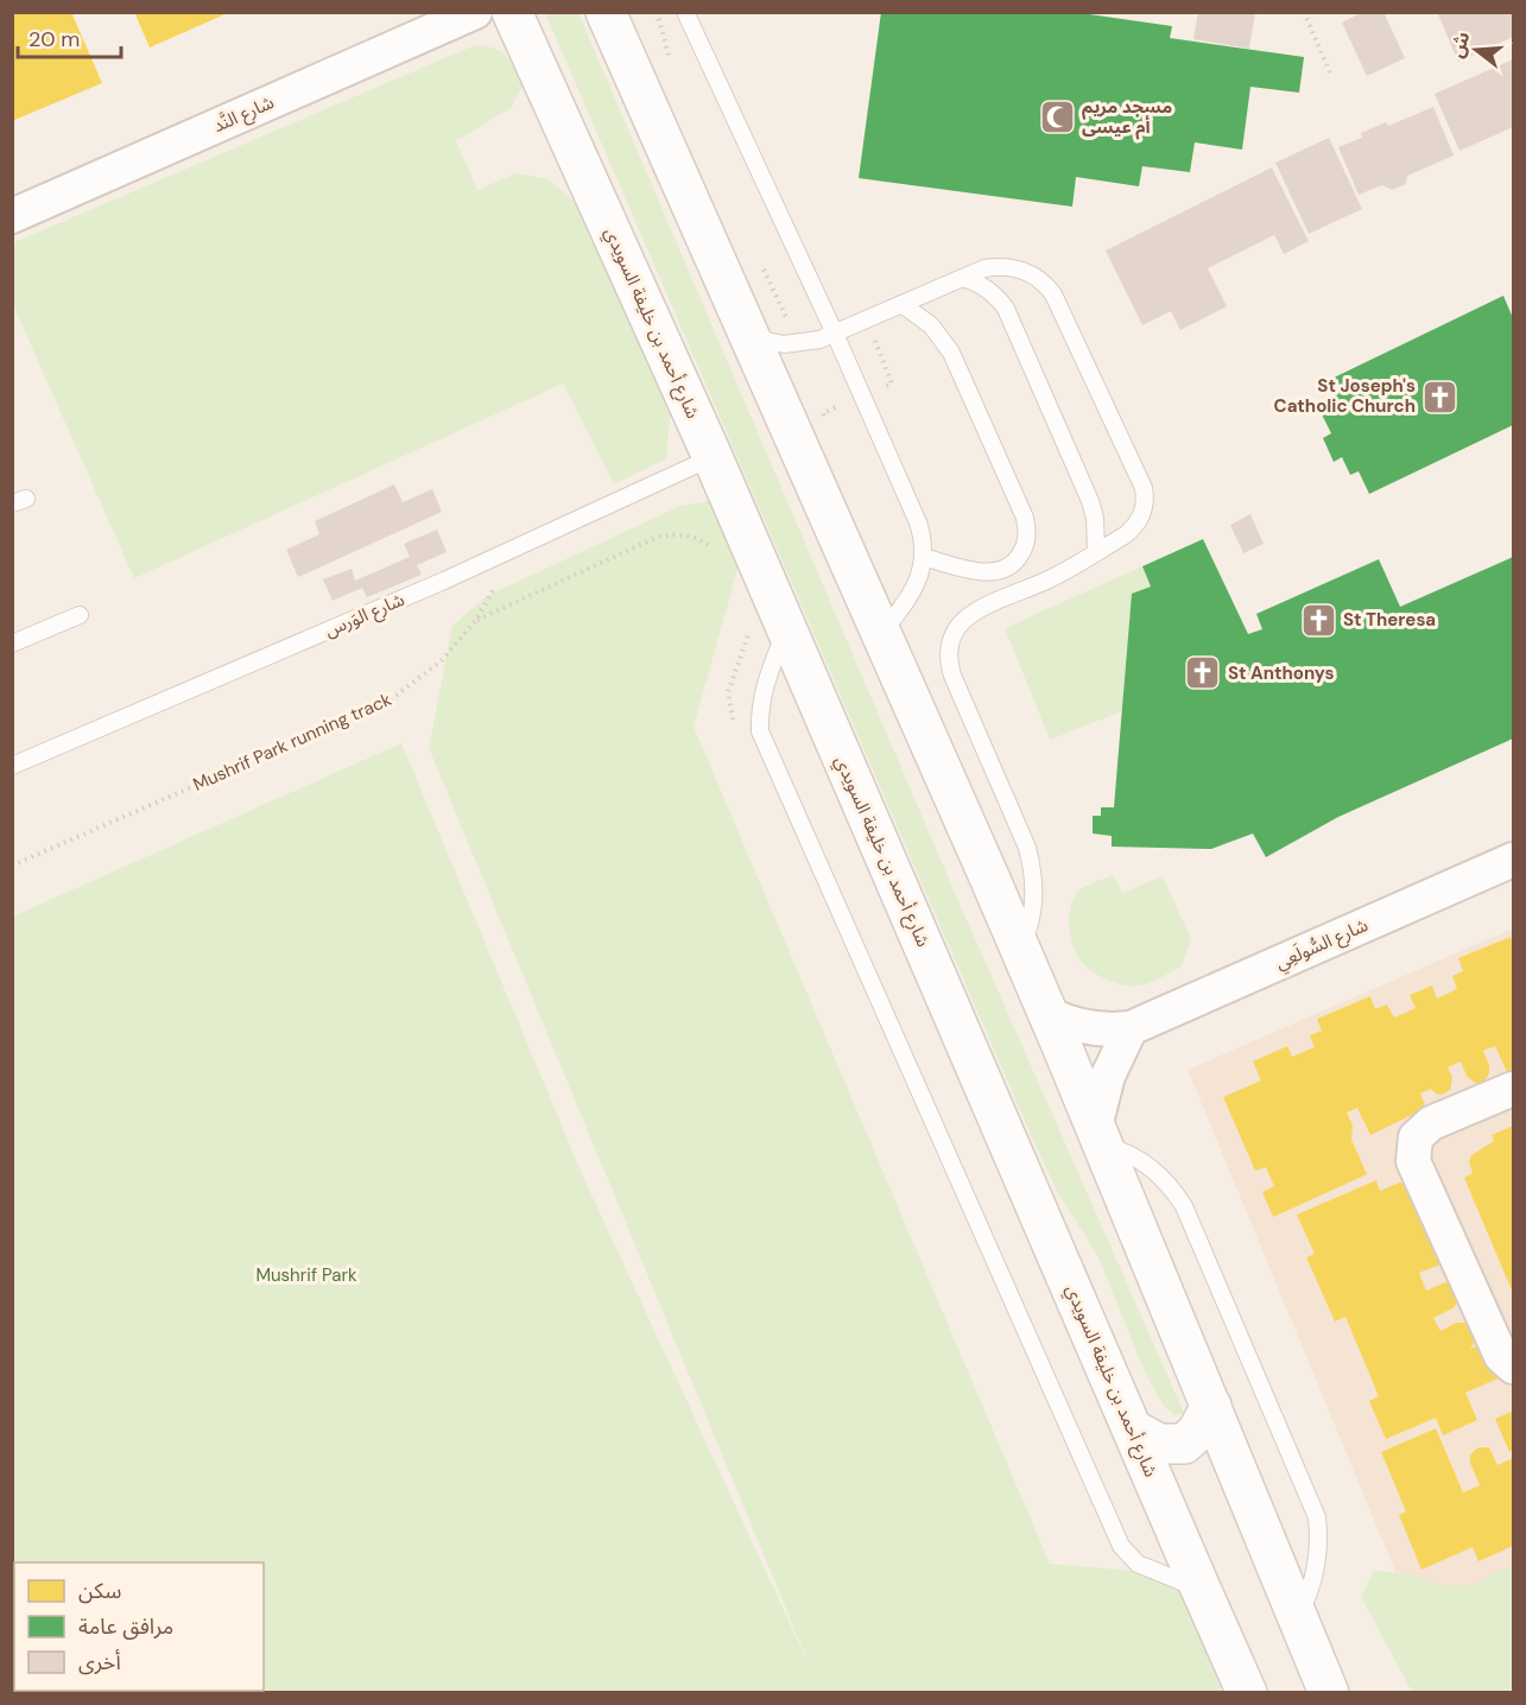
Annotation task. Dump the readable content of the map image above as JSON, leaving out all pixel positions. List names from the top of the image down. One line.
{"streets":{"street":["شارع النَّد","شارع أحمد بن خليفة السويدي","شارع السُّولَعِي"],"lane":["شارع الوَرس"],"path":["Mushrif Park running track"]},"crossings":[["شارع أحمد بن خليفة السويدي","شارع الوَرس"],["شارع الوَرس","Mushrif Park running track"]],"parks":["Mushrif Park"],"places":{"mosque":["مسجد مريم أم عيسى"],"church":["St Joseph's Catholic Church","St Theresa","St Anthonys"]},"legend":["سكن","مرافق عامة","أخرى"],"scale_bar":"20 m","north":"left"}
